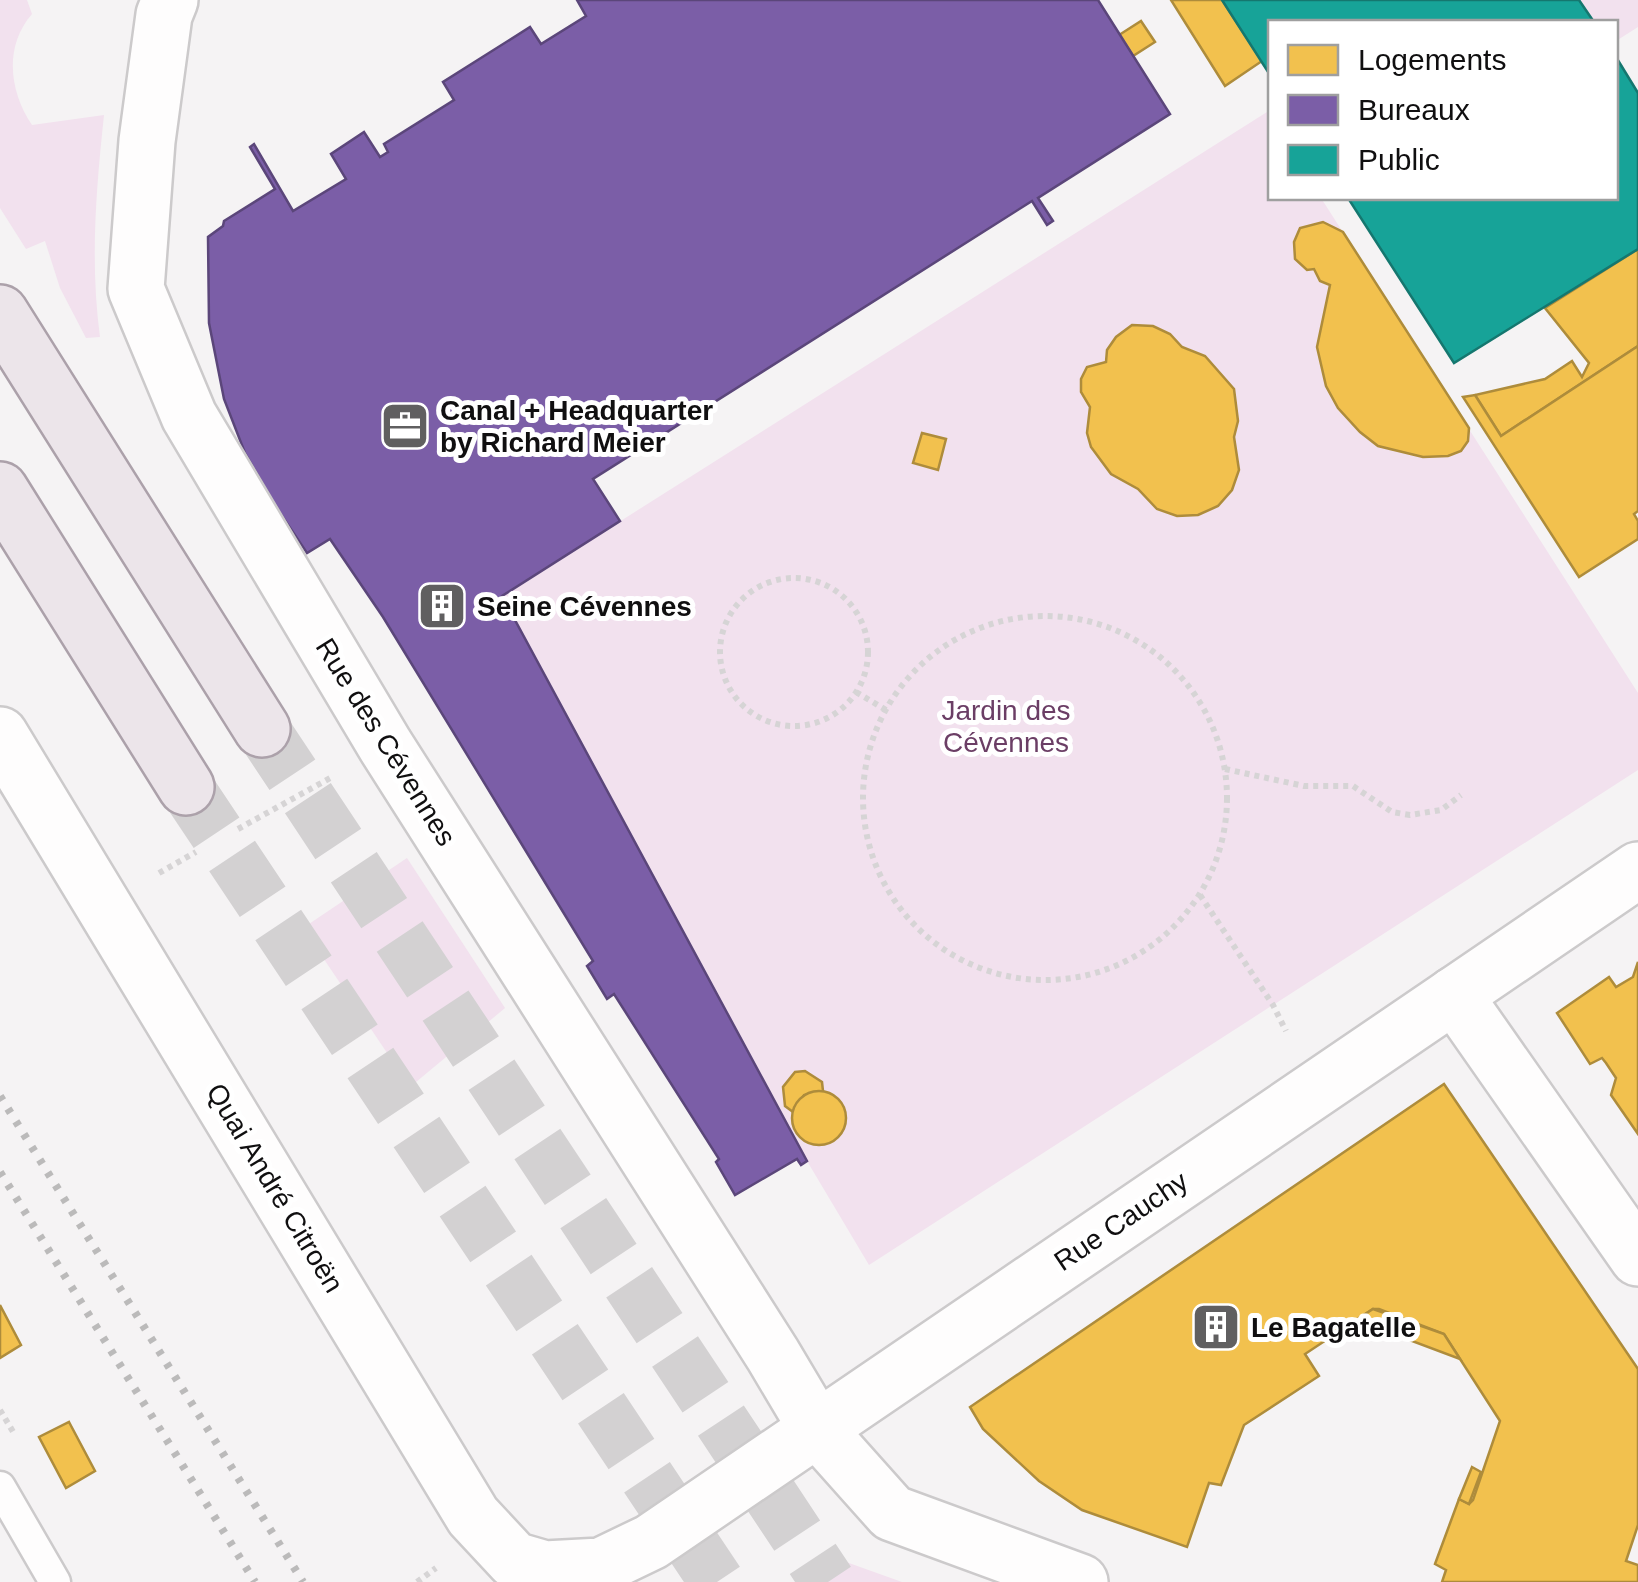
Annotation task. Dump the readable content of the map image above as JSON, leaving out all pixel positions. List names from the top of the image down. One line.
{"streets":{"street":["Rue des Cévennes","Quai André Citroën","Rue Cauchy"]},"crossings":[["Rue des Cévennes","Rue Cauchy"],["Quai André Citroën","Rue Cauchy"]],"parks":["Jardin des Cévennes"],"places":{"office":["Canal + Headquarter by Richard Meier"],"building":["Seine Cévennes","Le Bagatelle"]},"legend":["Logements","Bureaux","Public"]}
